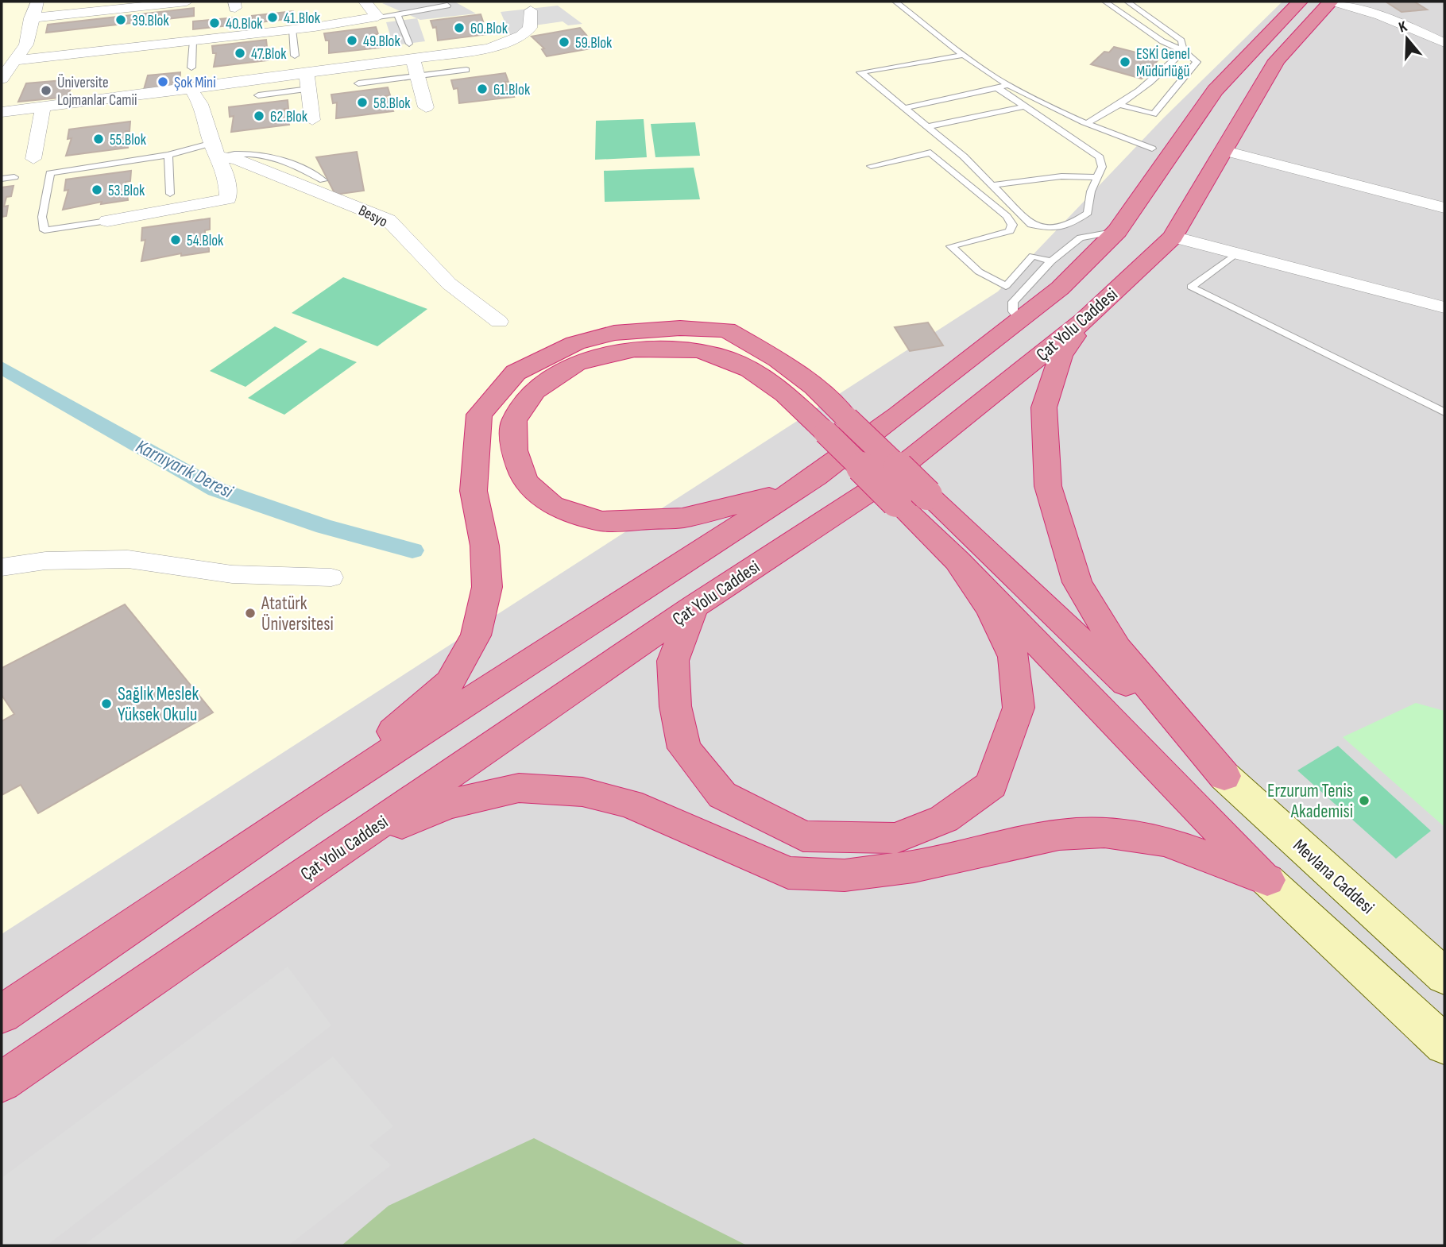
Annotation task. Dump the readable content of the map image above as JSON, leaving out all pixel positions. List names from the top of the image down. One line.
{"streets":{"highway":["Çat Yolu Caddesi"],"street":["Besyo","Mevlana Caddesi"]},"water":["Karnıyarık Deresi"],"places":["41.Blok","39.Blok","40.Blok","60.Blok","49.Blok","59.Blok","47.Blok","ESKİ Genel Müdürlüğü","Şok Mini","61.Blok","Üniversite Lojmanlar Camii","58.Blok","62.Blok","55.Blok","53.Blok","54.Blok","Atatürk Üniversitesi","Sağlık Meslek Yüksek Okulu","Erzurum Tenis Akademisi"],"north":"top"}
